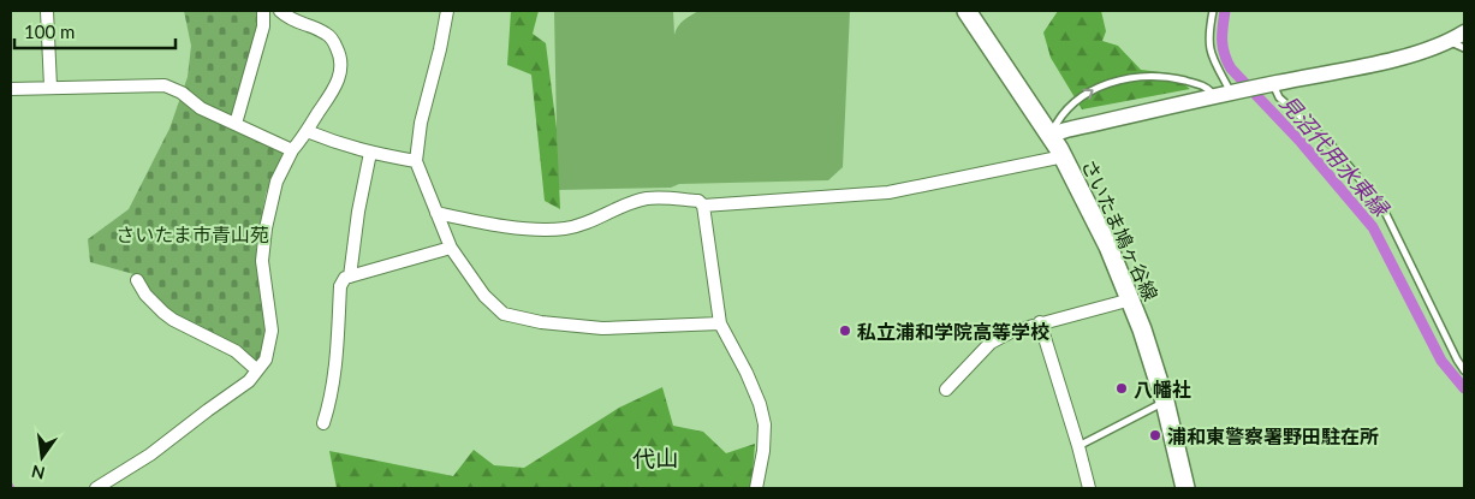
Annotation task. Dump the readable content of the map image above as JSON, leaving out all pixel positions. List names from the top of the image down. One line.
{"streets":{"main road":["さいたま鳩ヶ谷線"]},"districts":["代山"],"water":["見沼代用水東縁"],"parks":["さいたま市青山苑"],"places":["私立浦和学院高等学校","八幡社","浦和東警察署野田駐在所"],"scale_bar":"100 m","north":"bottom"}
